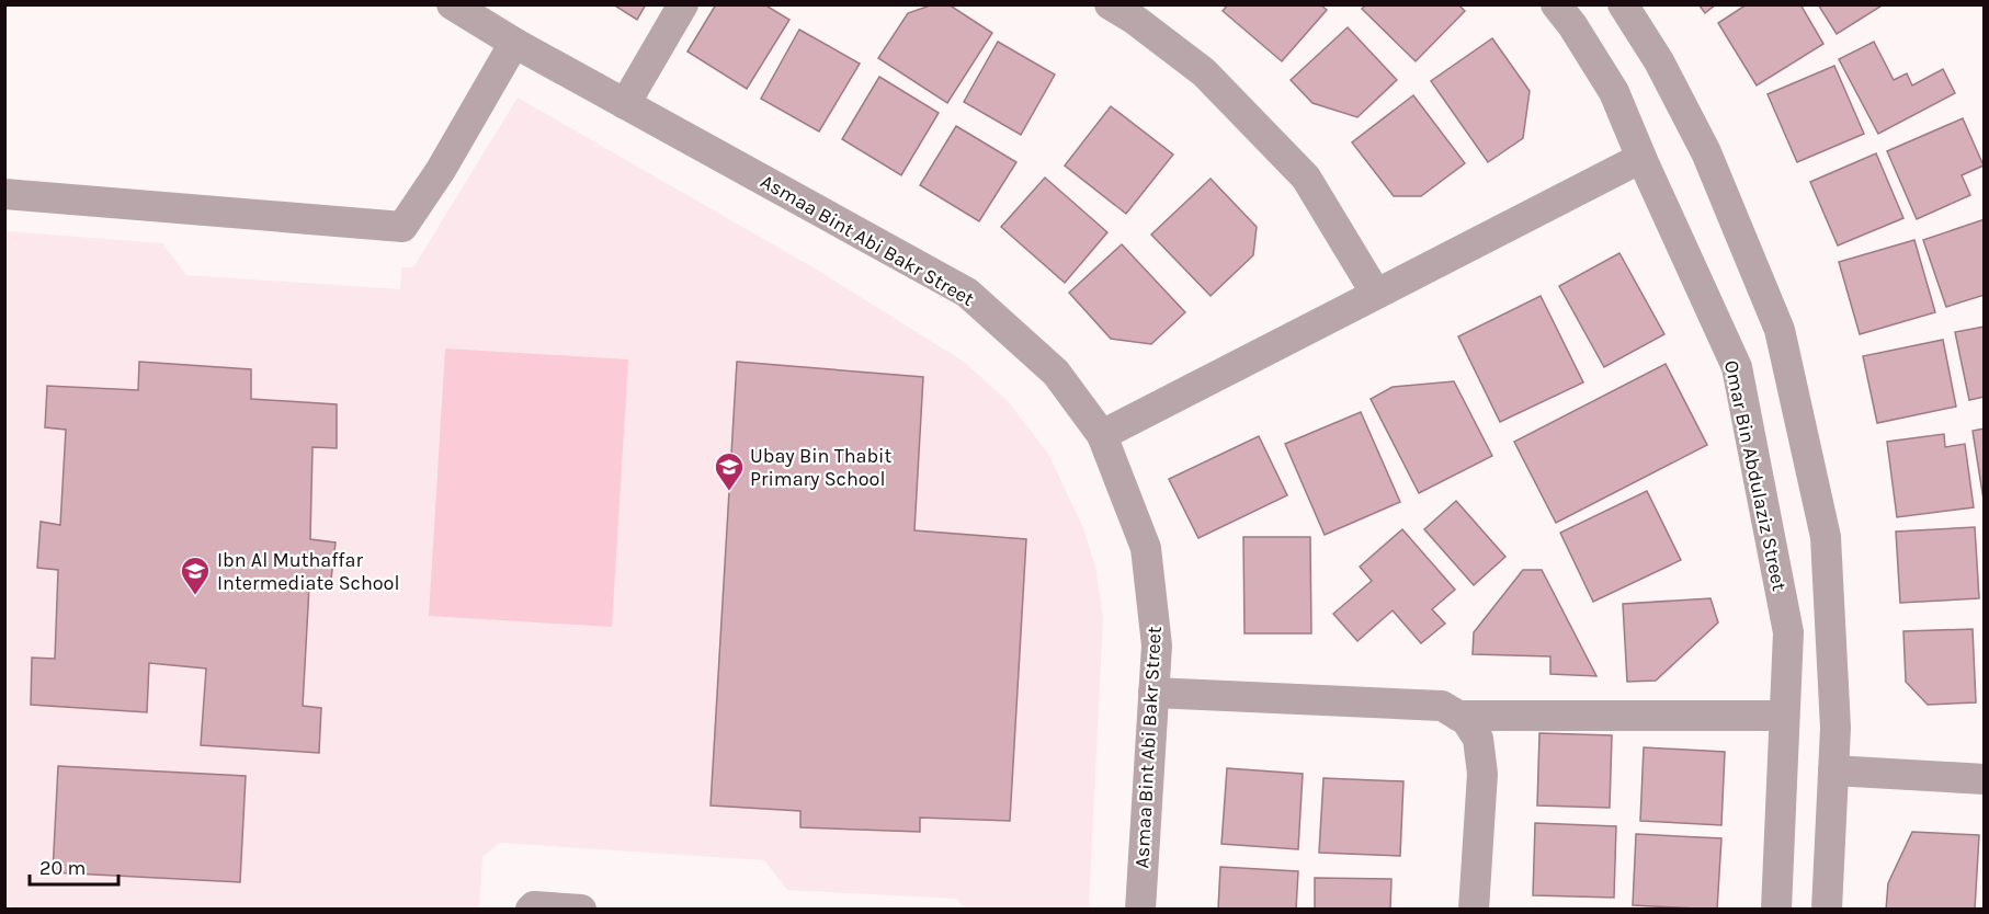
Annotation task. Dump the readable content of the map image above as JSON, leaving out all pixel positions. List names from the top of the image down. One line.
{"streets":{"street":["Asmaa Bint Abi Bakr Street","Omar Bin Abdulaziz Street"]},"places":{"school or university":["Ubay Bin Thabit Primary School","Ibn Al Muthaffar Intermediate School"]},"scale_bar":"20 m"}
